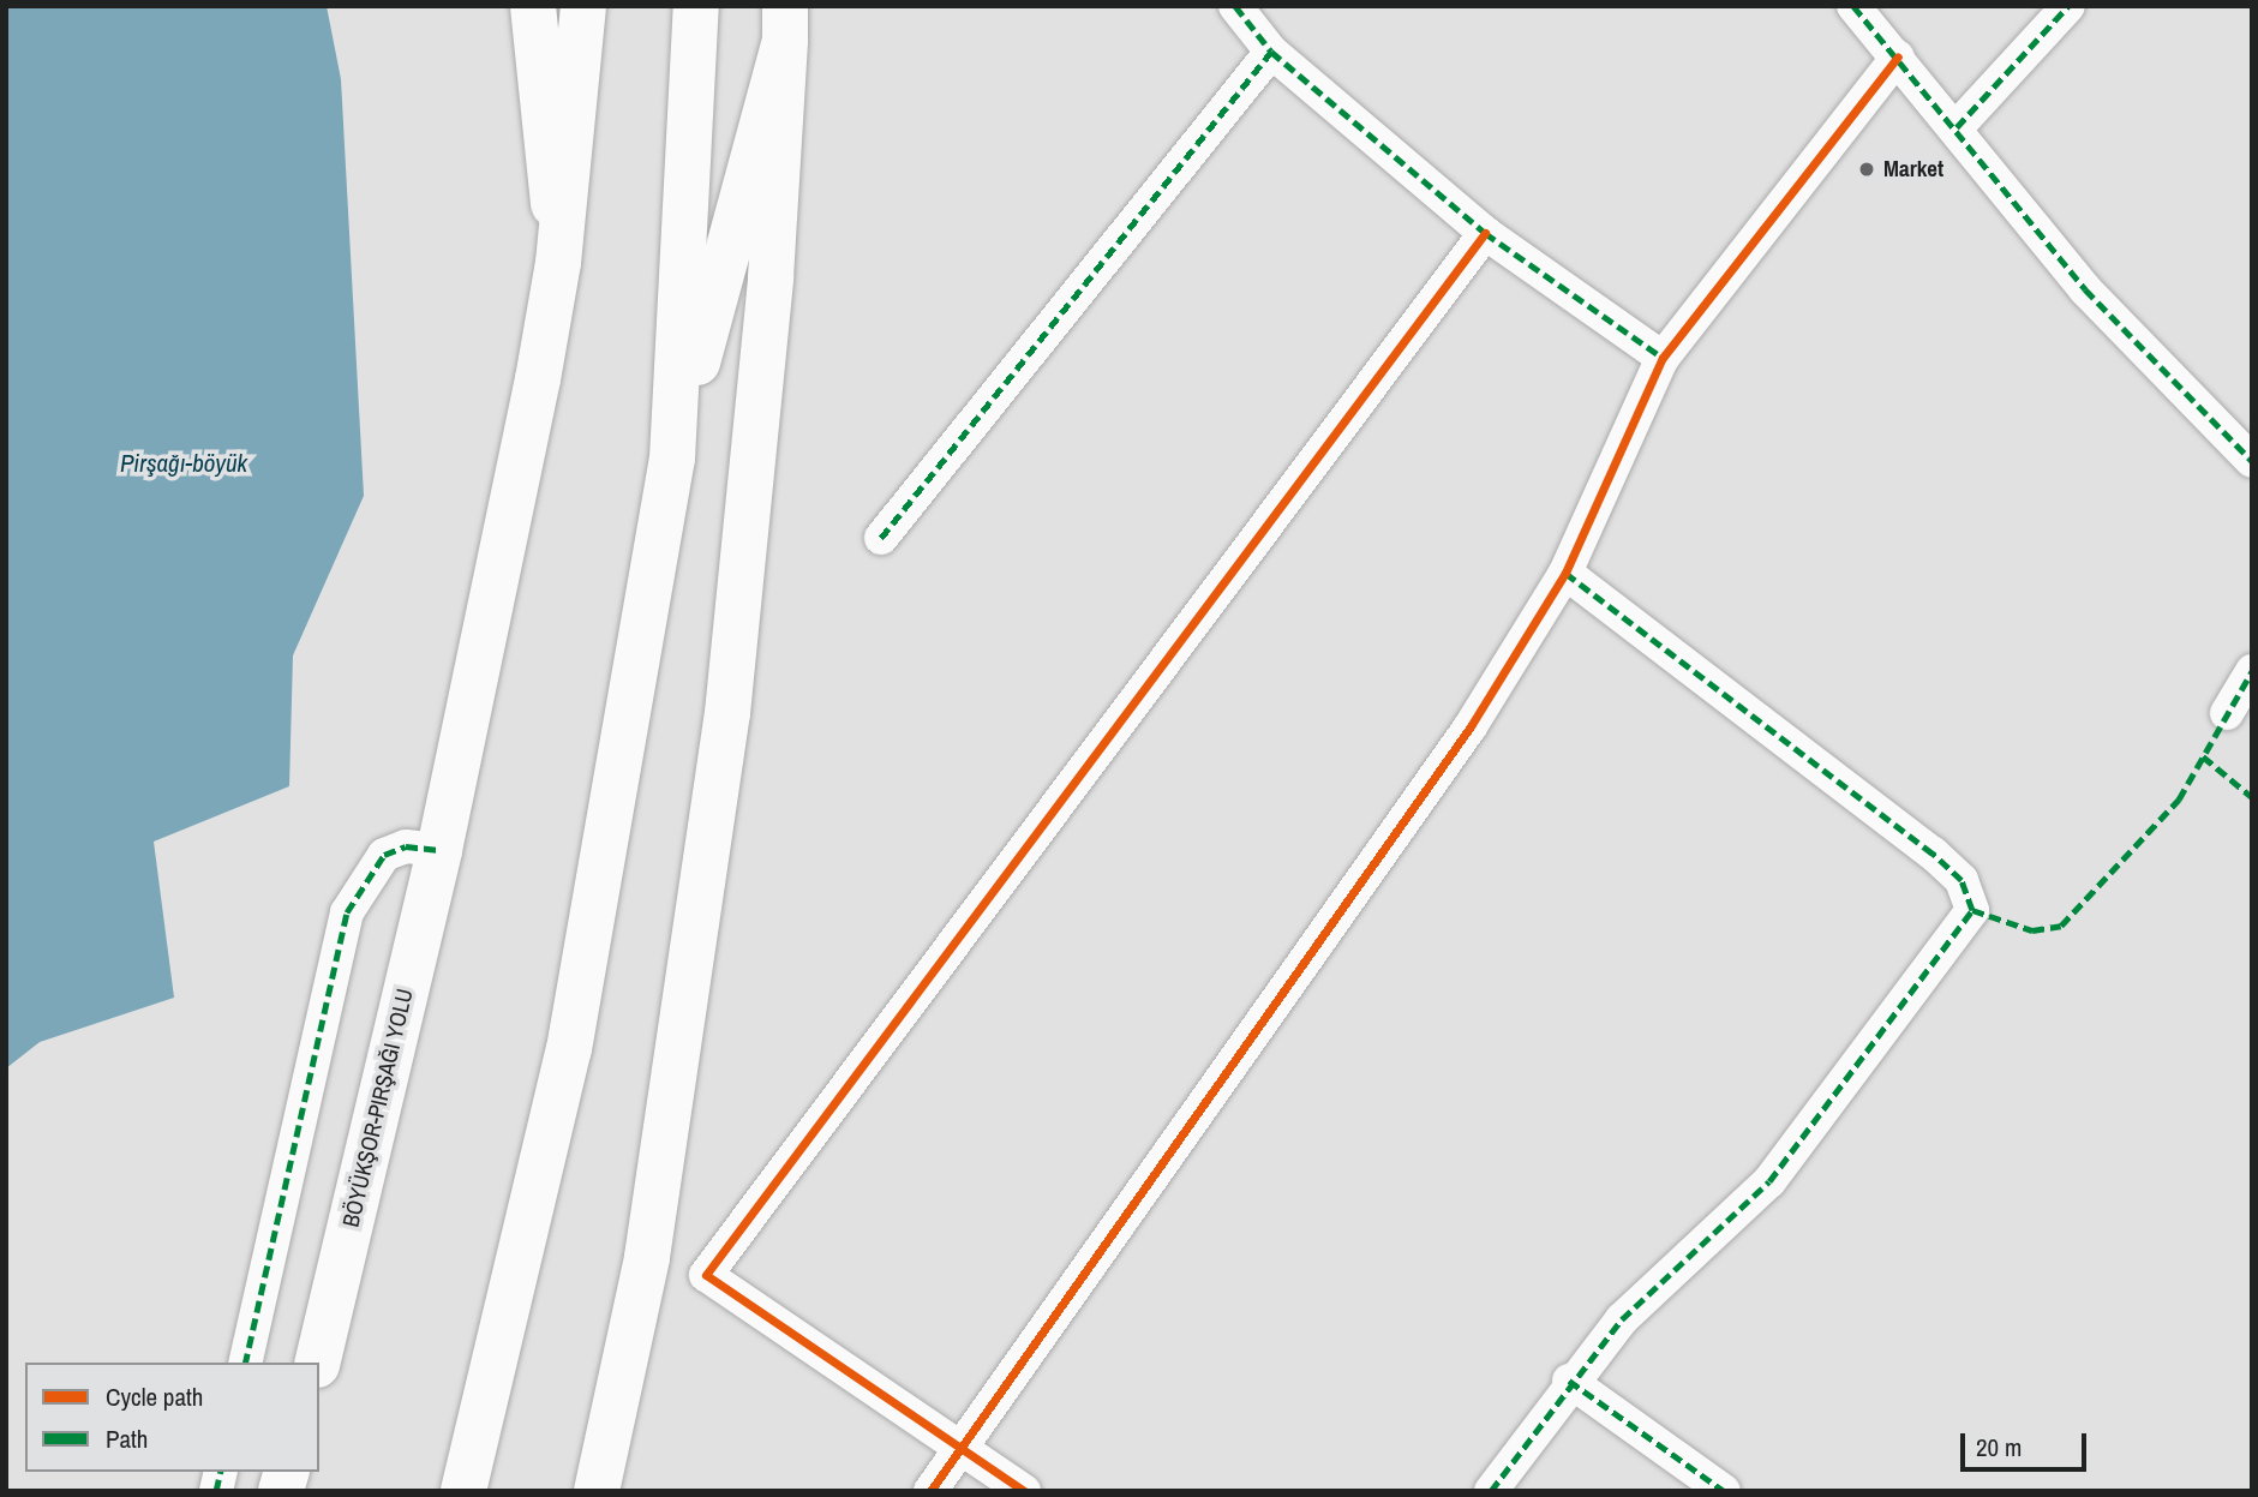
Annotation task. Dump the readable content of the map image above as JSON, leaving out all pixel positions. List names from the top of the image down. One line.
{"water":["Pirşağı-böyük"],"places":["Market"],"legend":["Cycle path","Path"],"scale_bar":"20 m"}
